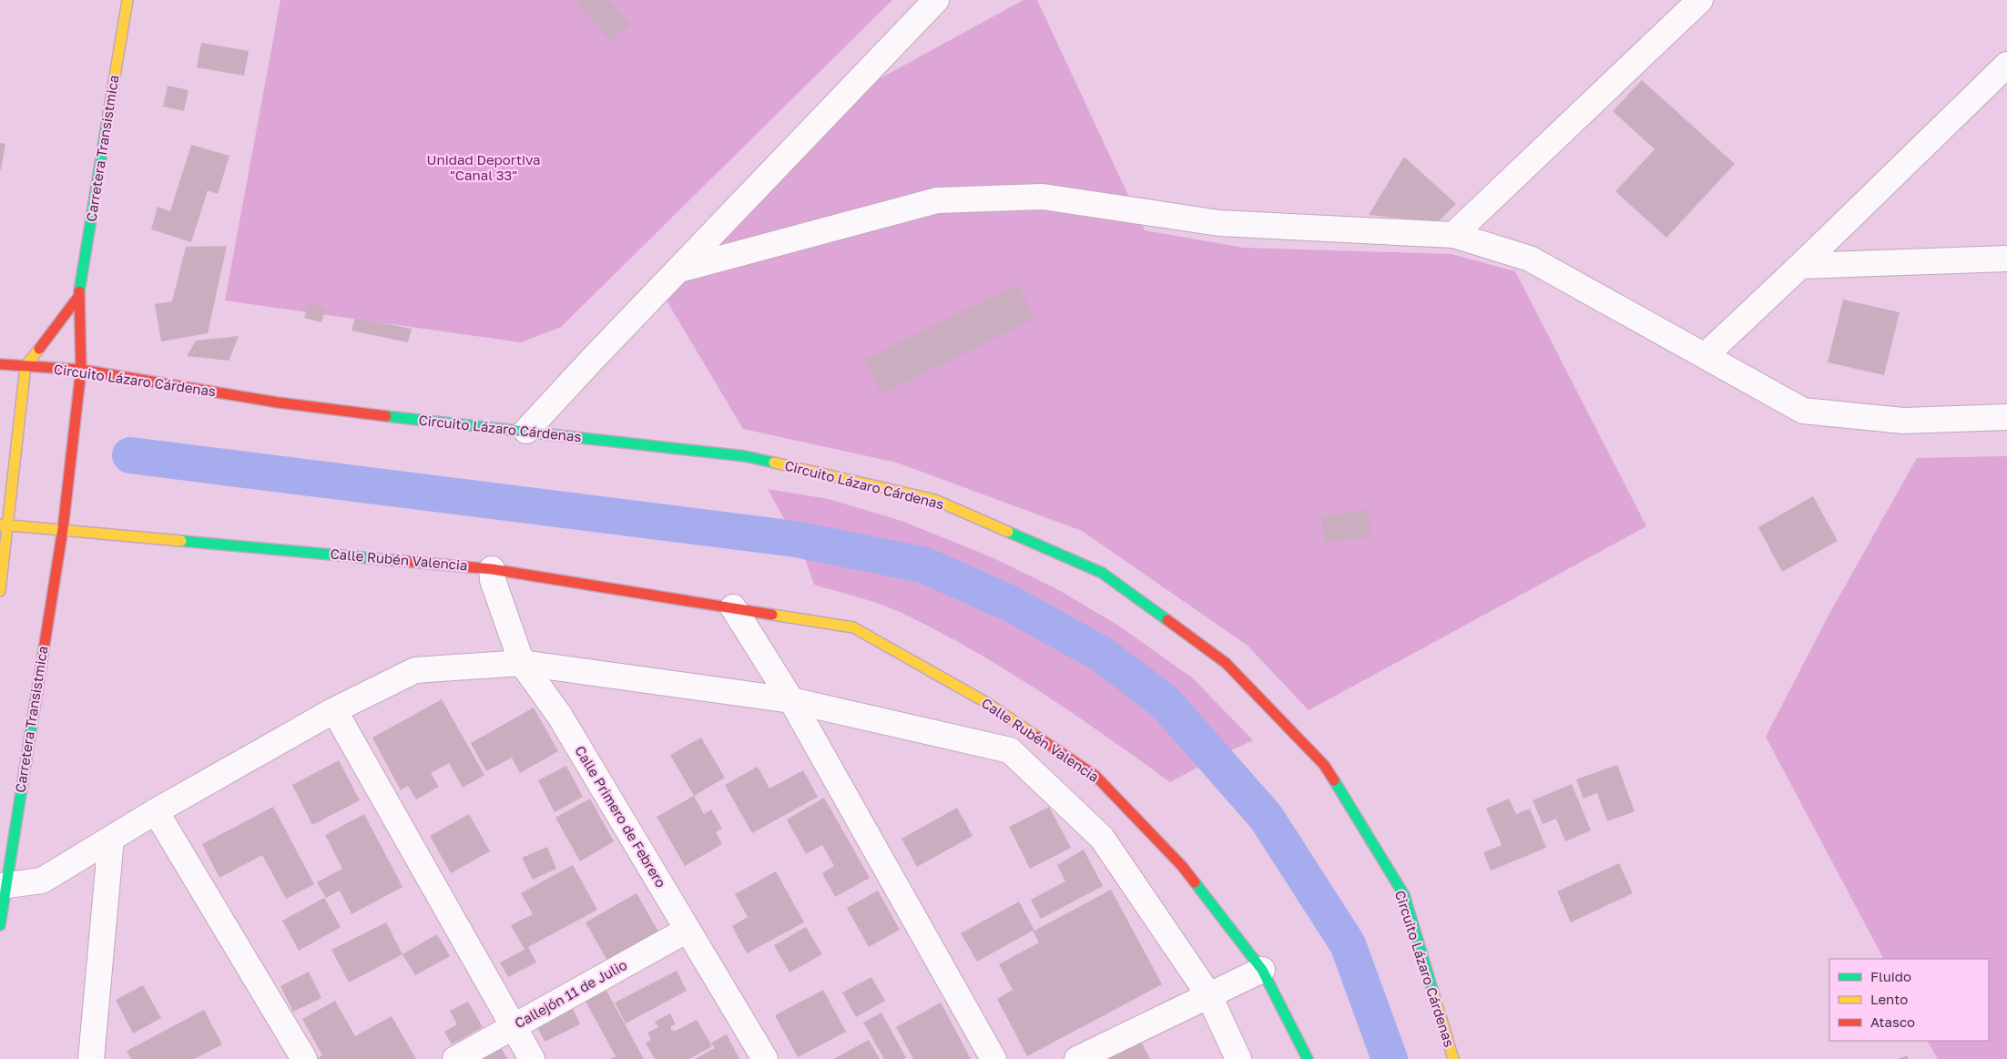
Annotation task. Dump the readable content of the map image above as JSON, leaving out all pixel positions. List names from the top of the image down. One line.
{"streets":{"street":["Carretera Transistmica","Circuito Lázaro Cárdenas","Calle Rubén Valencia","Calle Primero de Febrero","Callejón 11 de Julio"]},"crossings":[["Carretera Transistmica","Circuito Lázaro Cárdenas"],["Carretera Transistmica","Calle Rubén Valencia"],["Calle Rubén Valencia","Calle Primero de Febrero"],["Calle Primero de Febrero","Callejón 11 de Julio"]],"parks":["Unidad Deportiva \"Canal 33\""],"legend":["Fluido","Lento","Atasco"]}
